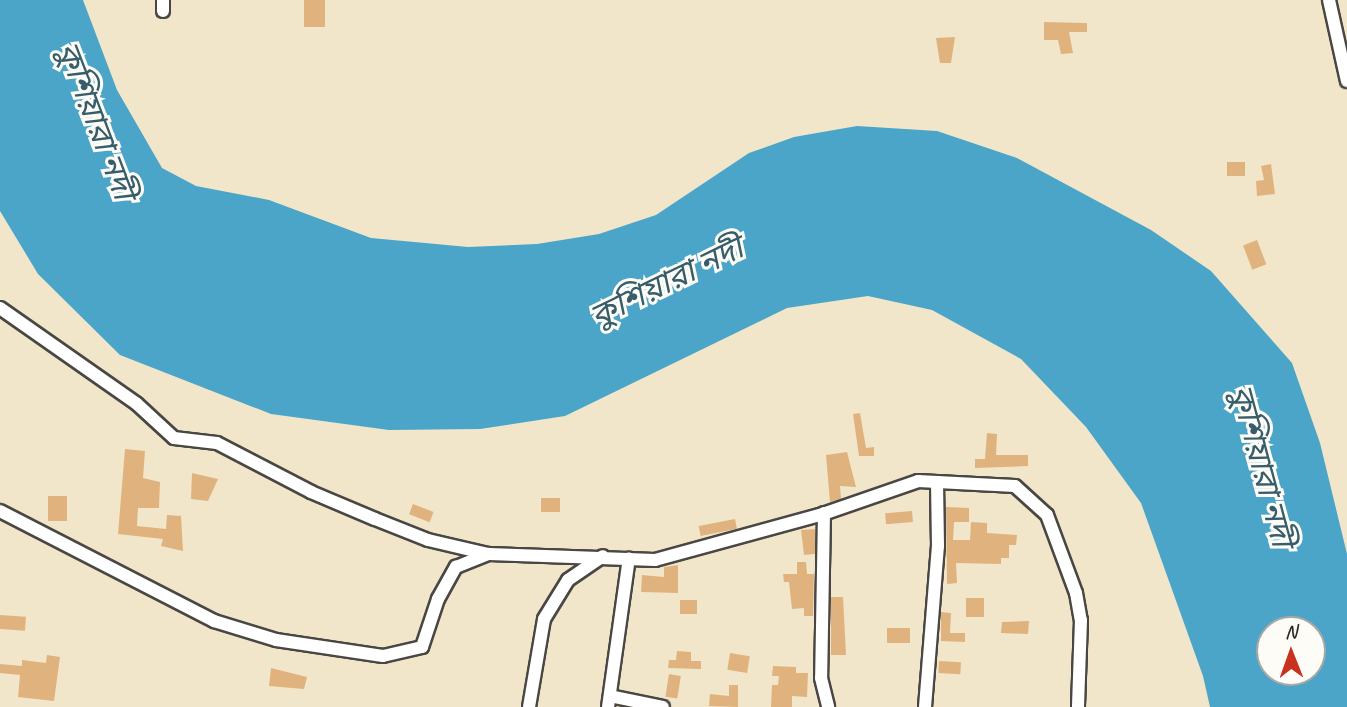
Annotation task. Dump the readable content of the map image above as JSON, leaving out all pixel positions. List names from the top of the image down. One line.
{"water":["কুশিয়ারা নদী"],"north":"top"}
